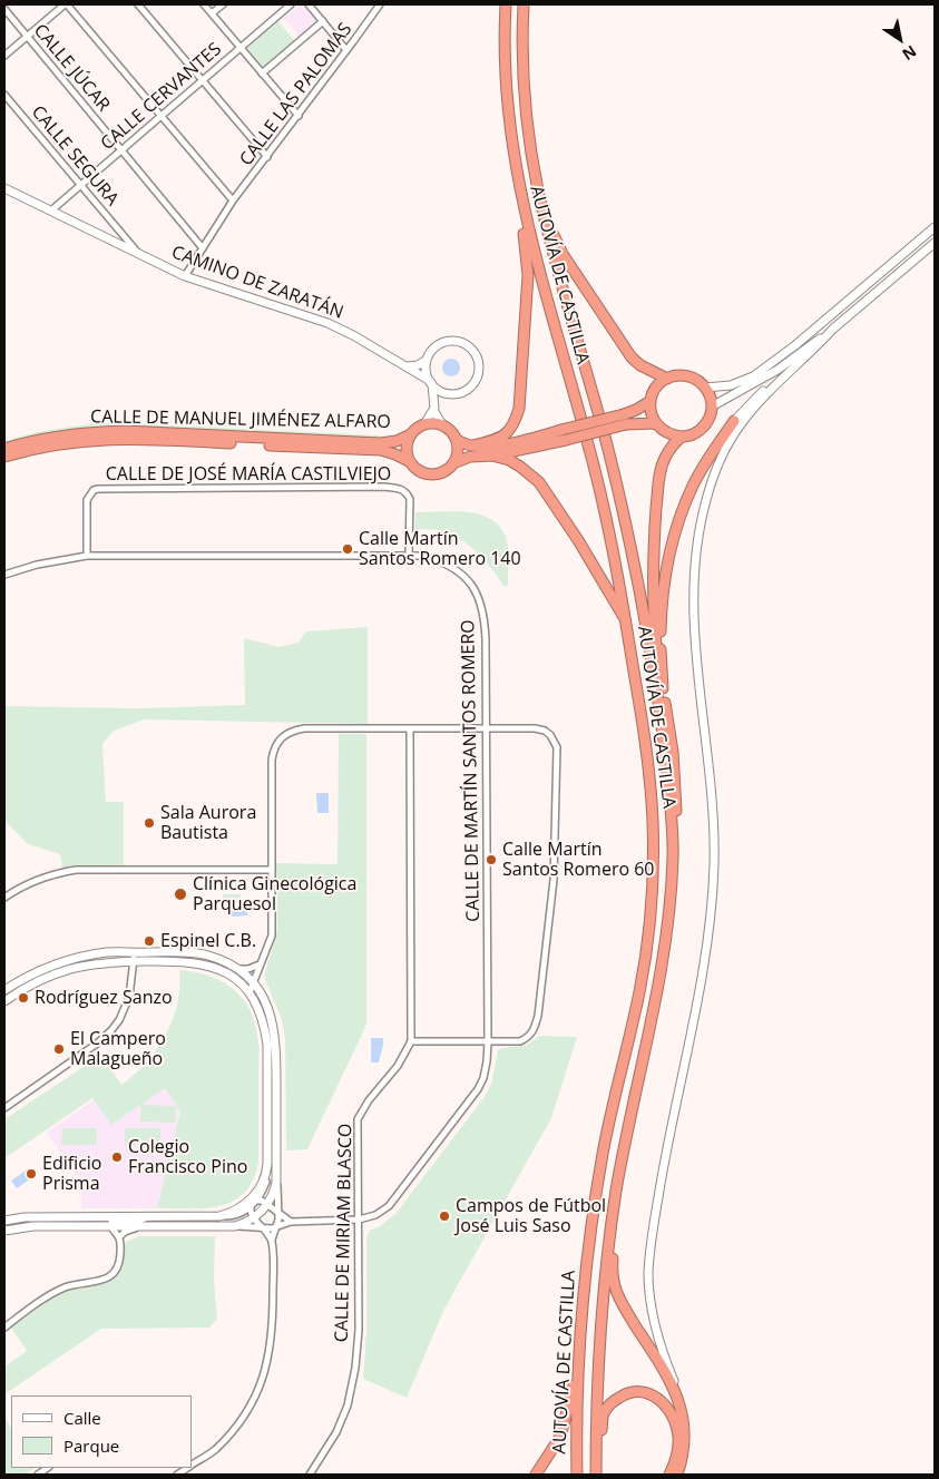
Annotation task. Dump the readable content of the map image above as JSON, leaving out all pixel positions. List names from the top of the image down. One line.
{"streets":{"highway":["AUTOVÍA DE CASTILLA","CALLE DE MANUEL JIMÉNEZ ALFARO"],"street":["CALLE JÚCAR","CALLE LAS PALOMAS","CALLE CERVANTES","CALLE SEGURA","CAMINO DE ZARATÁN","CALLE DE JOSÉ MARÍA CASTILVIEJO","CALLE DE MARTÍN SANTOS ROMERO","CALLE DE MIRIAM BLASCO"]},"crossings":[["CALLE JÚCAR","CALLE LAS PALOMAS"],["CALLE JÚCAR","CALLE CERVANTES"],["CALLE LAS PALOMAS","CAMINO DE ZARATÁN"],["CALLE CERVANTES","CALLE SEGURA"],["CALLE CERVANTES","CAMINO DE ZARATÁN"],["CALLE SEGURA","CAMINO DE ZARATÁN"],["CALLE DE JOSÉ MARÍA CASTILVIEJO","CALLE DE MARTÍN SANTOS ROMERO"],["CALLE DE MARTÍN SANTOS ROMERO","CALLE DE MIRIAM BLASCO"]],"places":["Calle Martín Santos Romero 140","Sala Aurora Bautista","Calle Martín Santos Romero 60","Clínica Ginecológica Parquesol","Espinel C.B.","Rodríguez Sanzo","El Campero Malagueño","Colegio Francisco Pino","Edificio Prisma","Campos de Fútbol José Luis Saso"],"legend":["Calle","Parque"],"north":"bottom right"}
